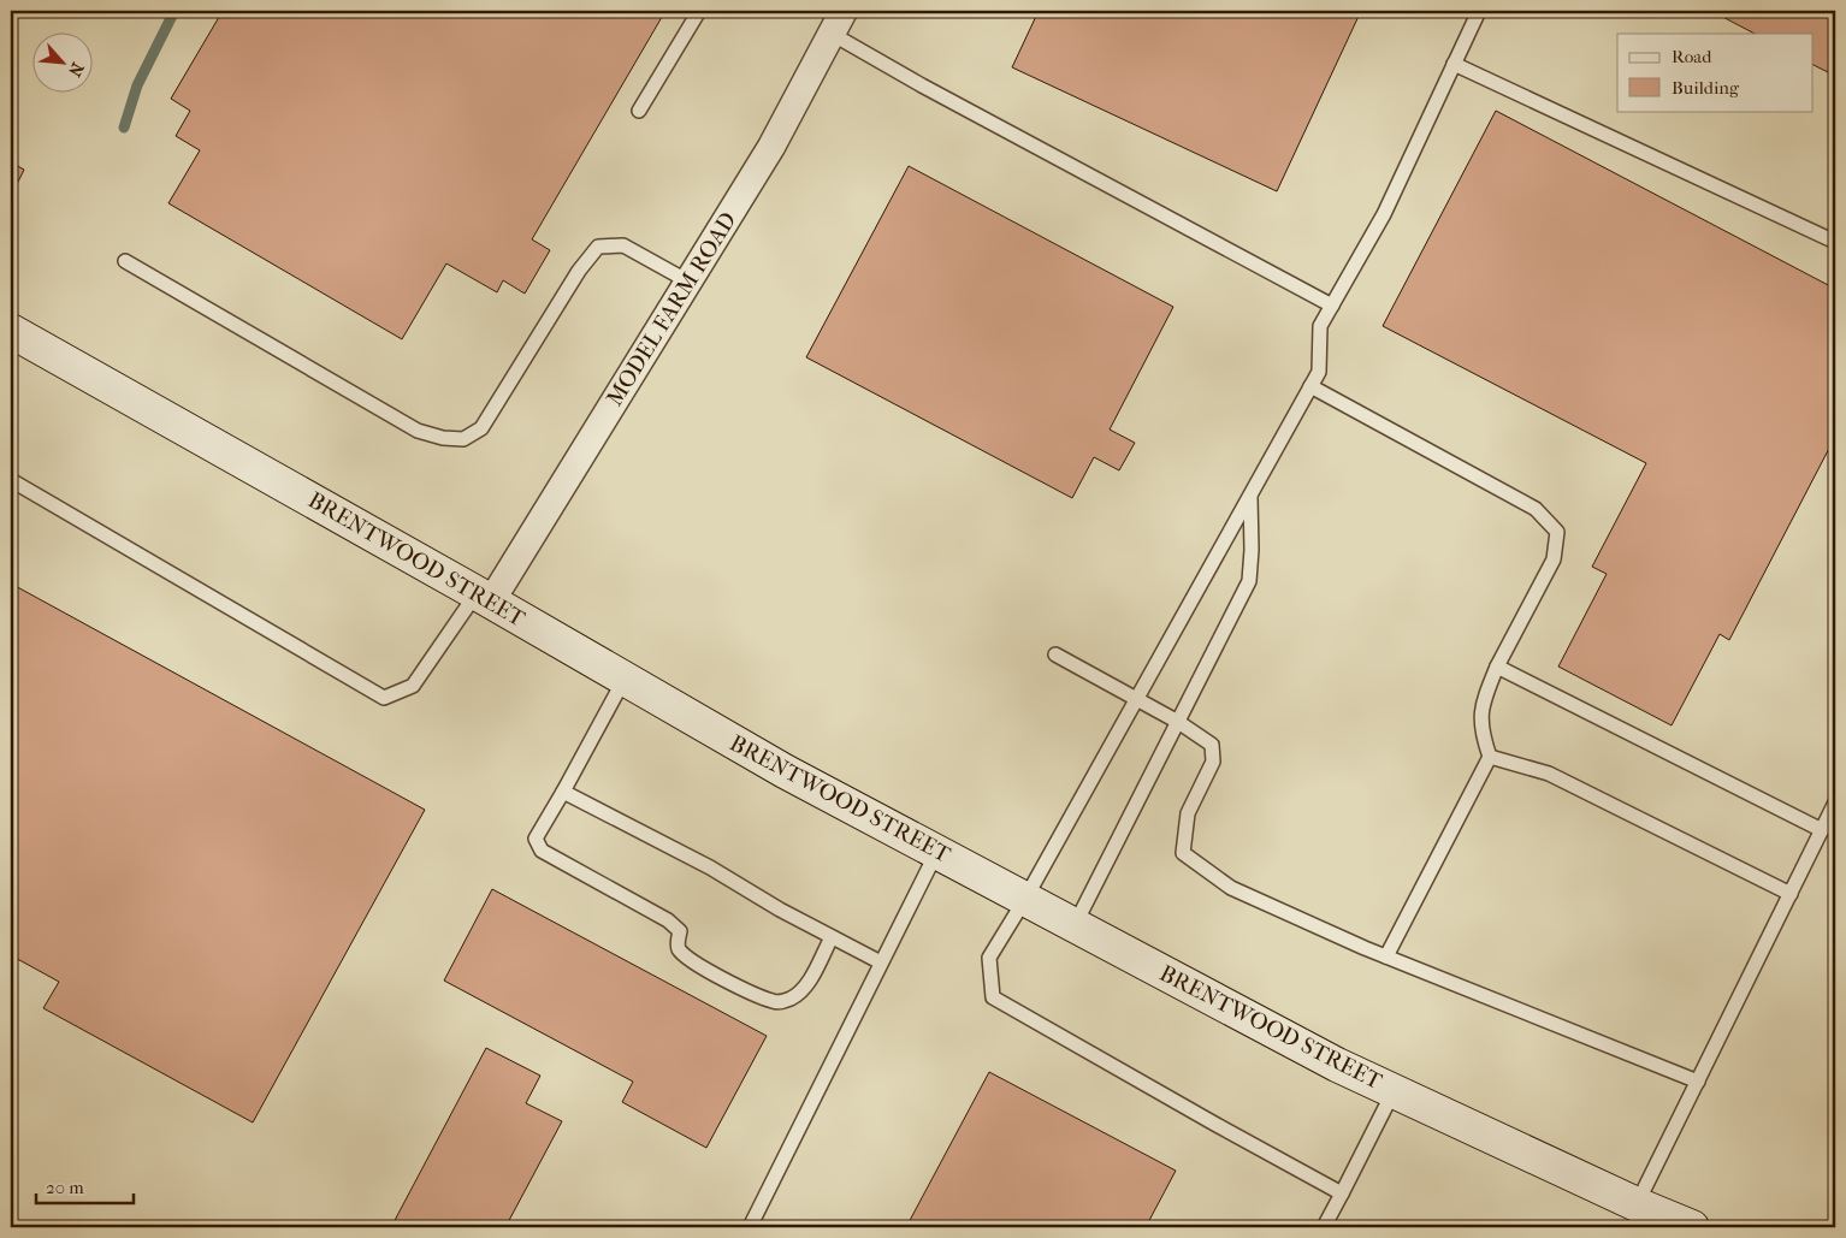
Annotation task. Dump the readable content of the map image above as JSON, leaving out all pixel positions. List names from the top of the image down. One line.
{"streets":{"main road":["BRENTWOOD STREET"],"street":["MODEL FARM ROAD"]},"crossings":[["MODEL FARM ROAD","BRENTWOOD STREET"]],"legend":["Road","Building"],"scale_bar":"20 m","north":"bottom right"}
